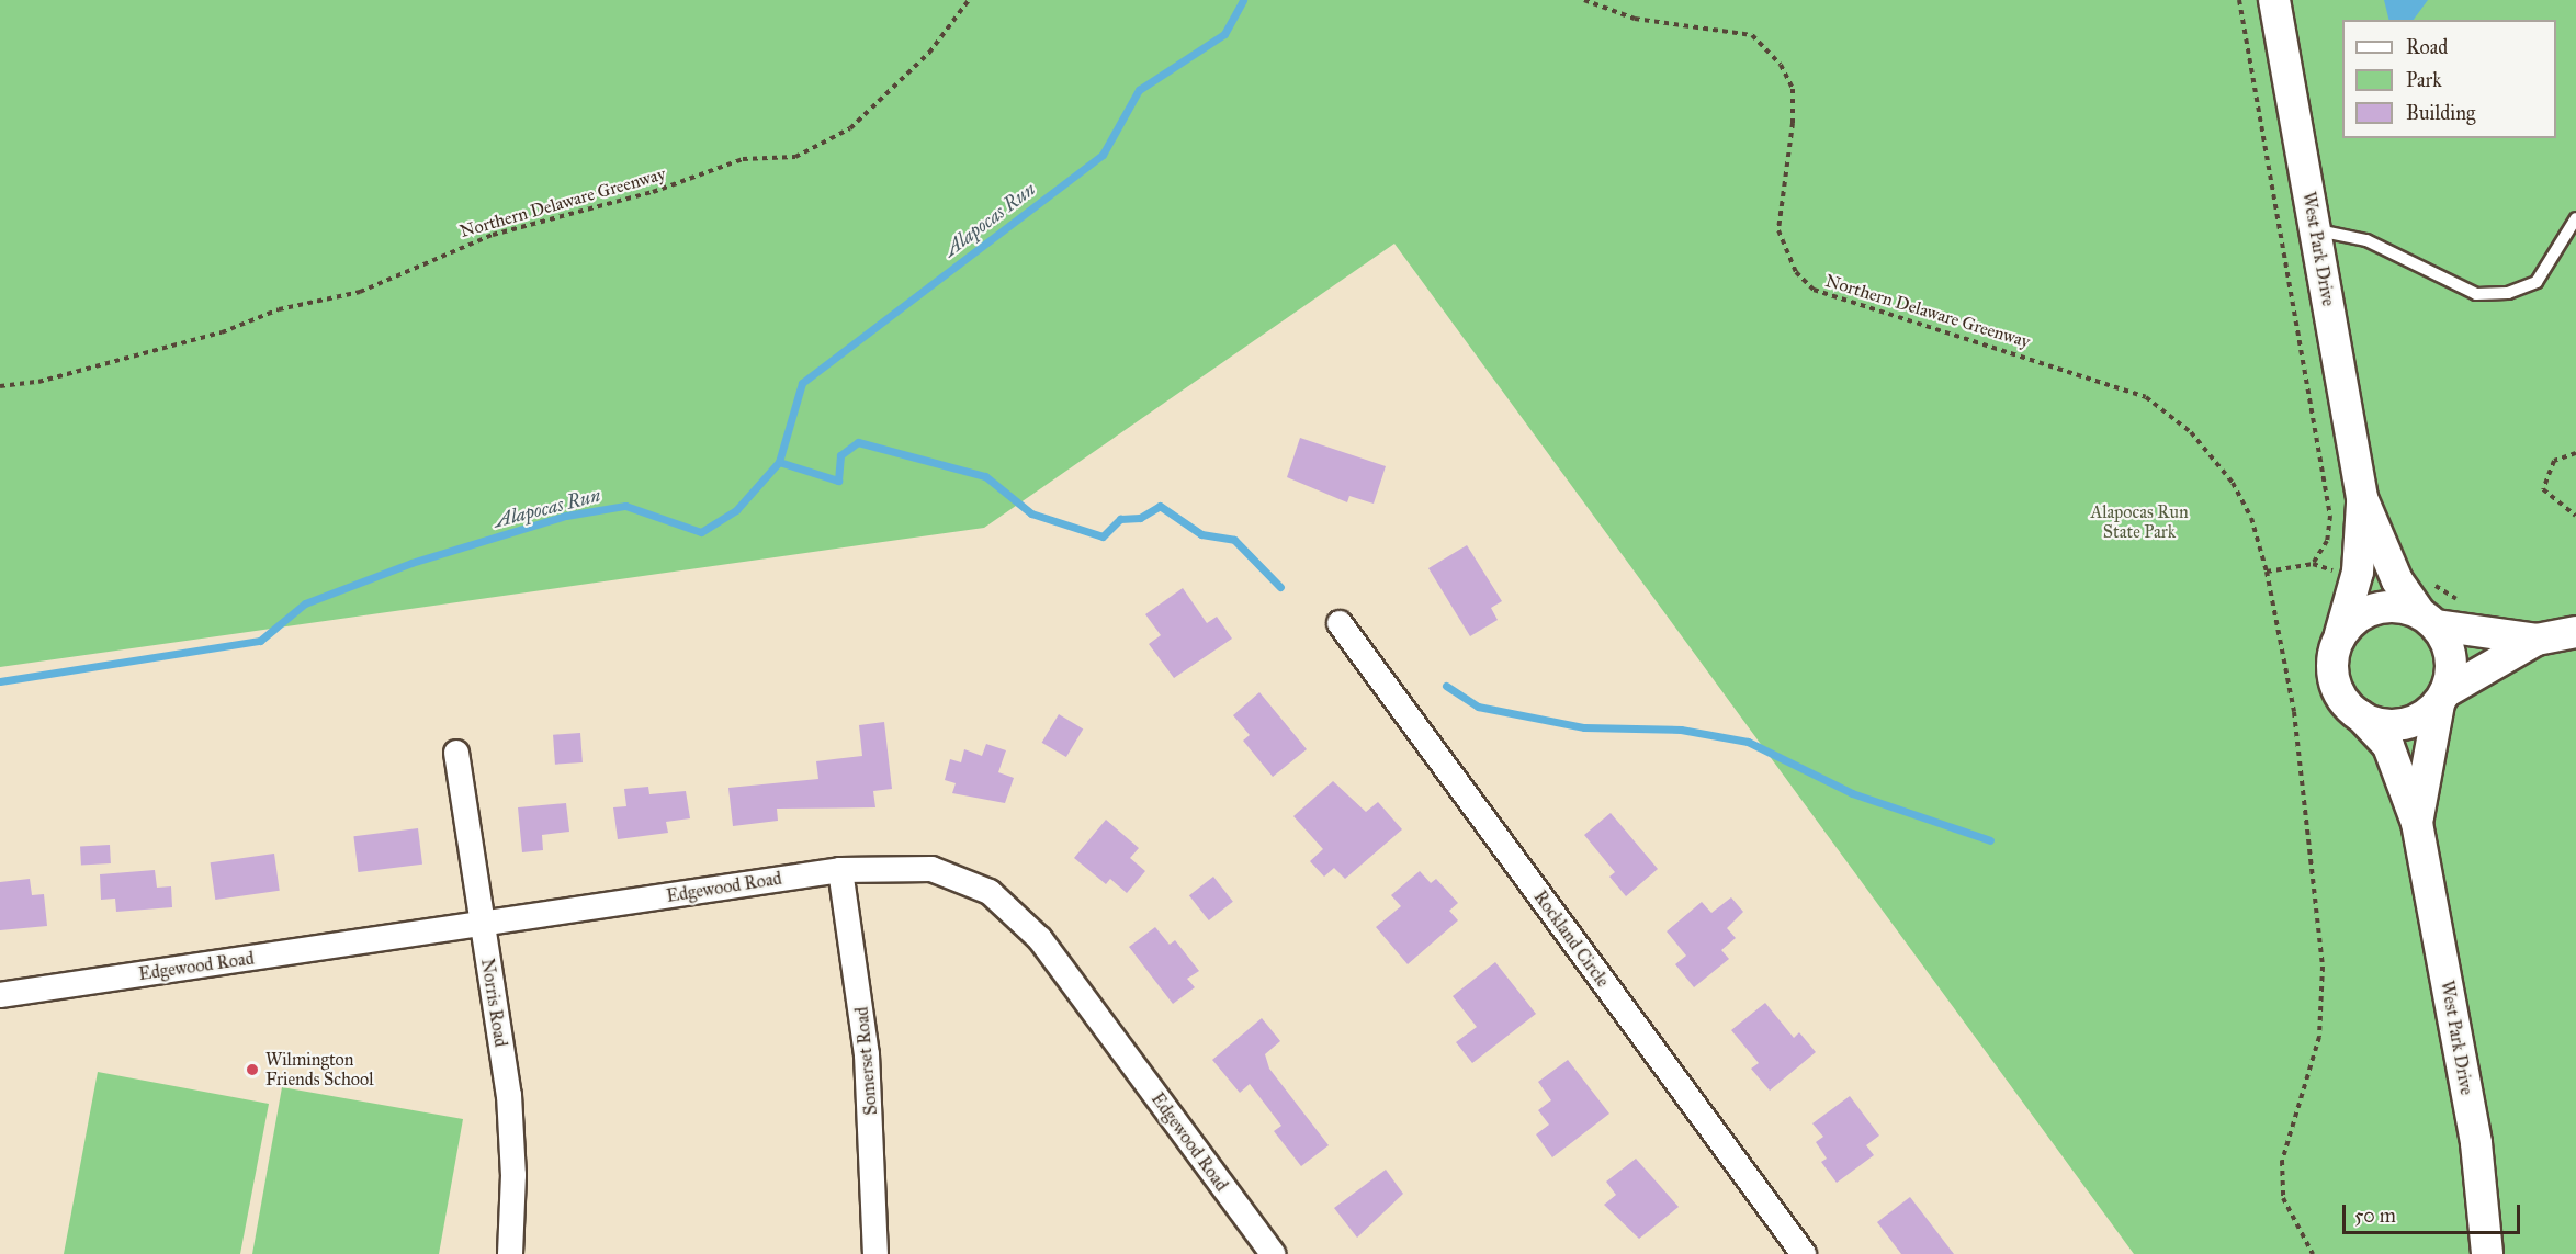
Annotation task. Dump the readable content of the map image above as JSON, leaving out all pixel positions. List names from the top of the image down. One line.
{"streets":{"street":["West Park Drive","Edgewood Road","Rockland Circle","Norris Road","Somerset Road"],"path":["Northern Delaware Greenway"]},"crossings":[["Edgewood Road","Norris Road"],["Edgewood Road","Somerset Road"]],"water":["Alapocas Run"],"parks":["Alapocas Run State Park"],"places":["Wilmington Friends School"],"legend":["Road","Park","Building"],"scale_bar":"50 m"}
